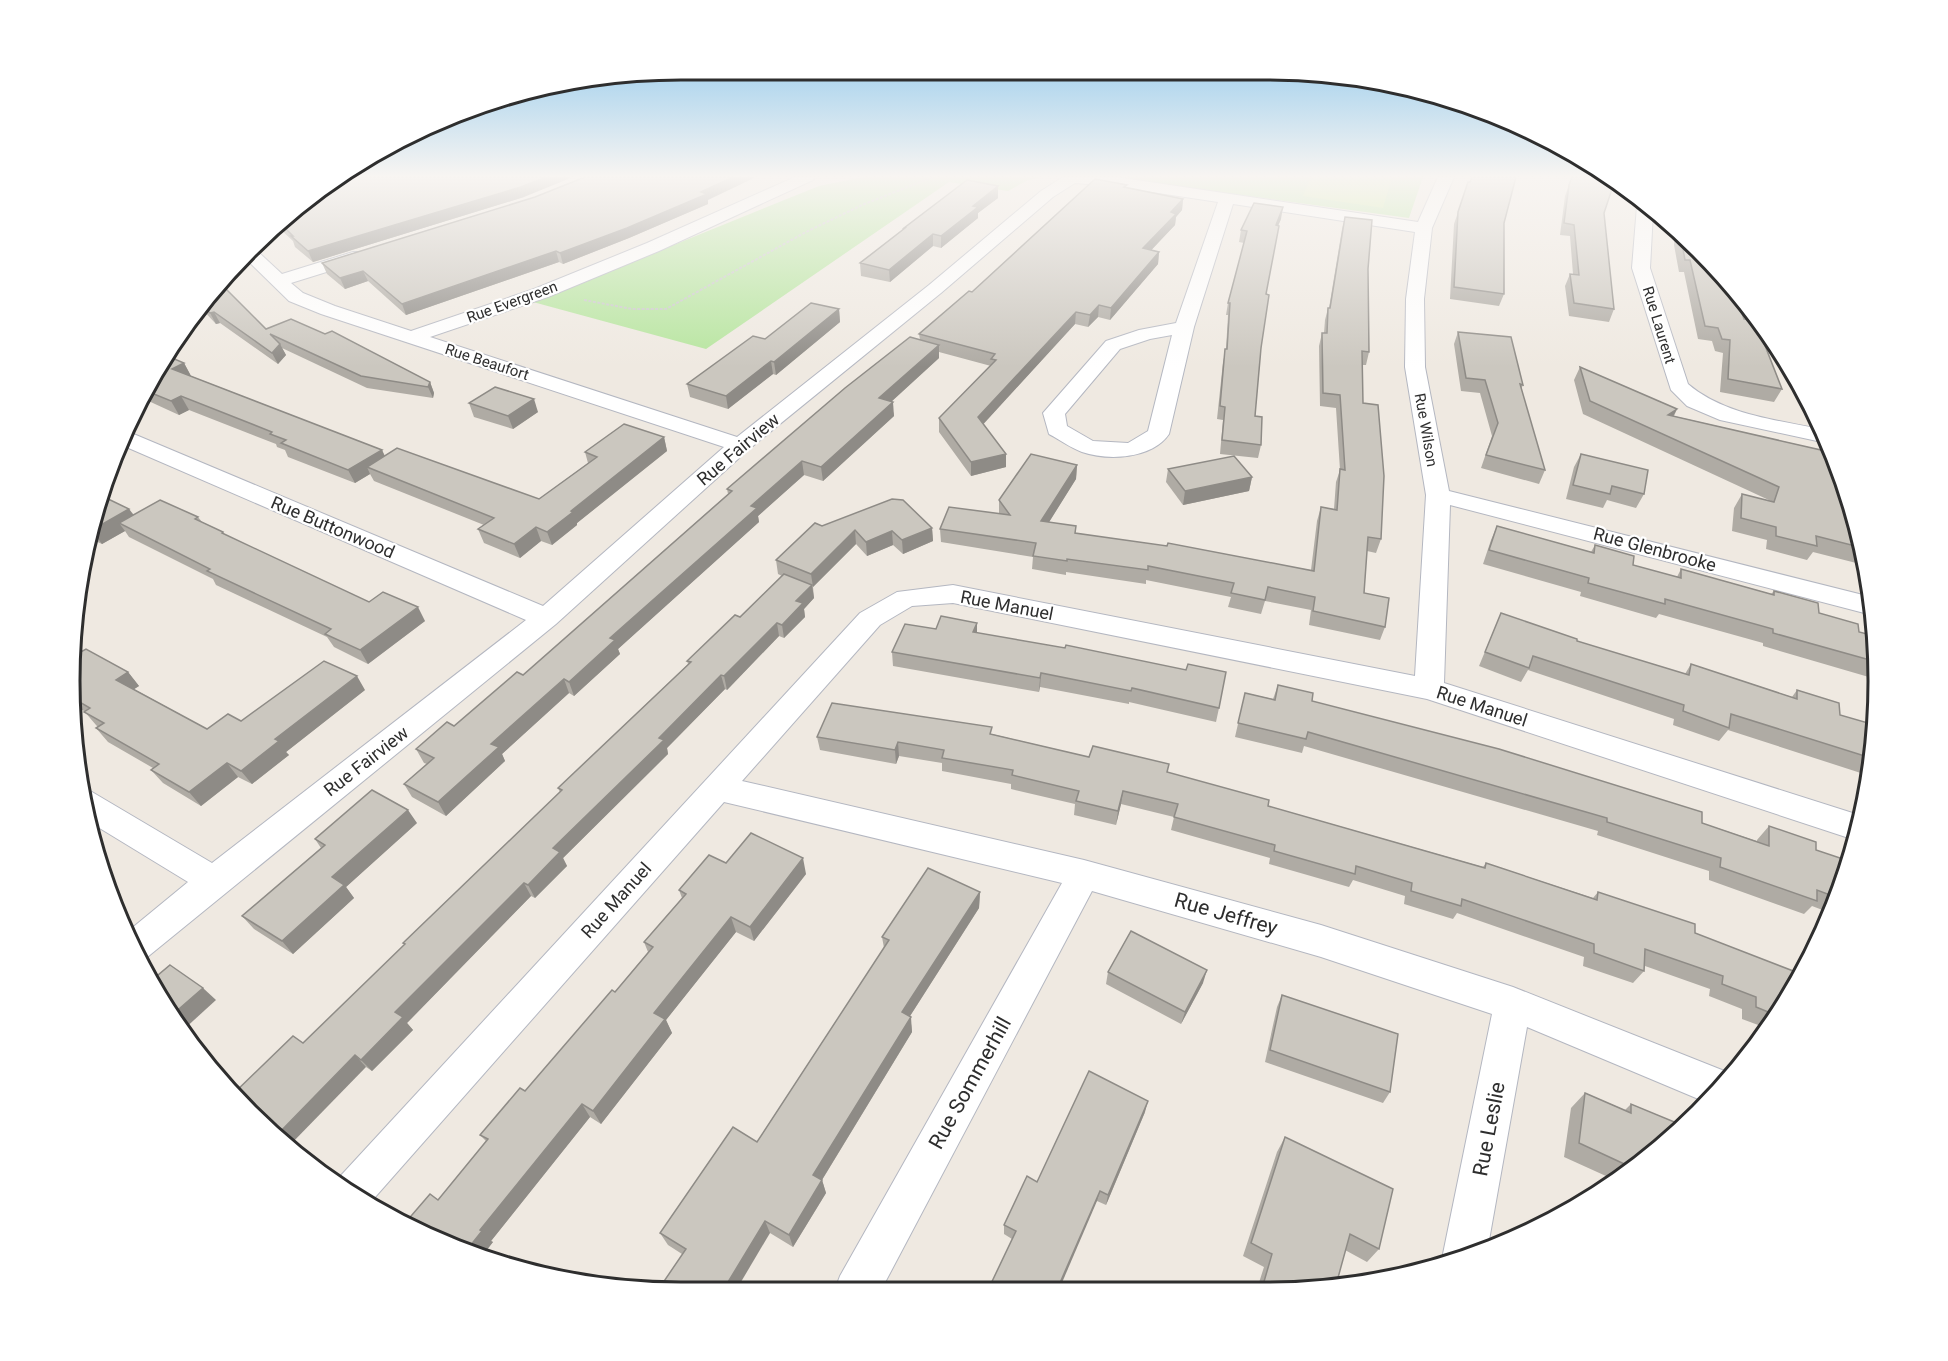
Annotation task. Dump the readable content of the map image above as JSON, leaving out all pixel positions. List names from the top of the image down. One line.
{"streets":{"street":["Rue Evergreen","Rue Laurent","Rue Beaufort","Rue Wilson","Rue Fairview","Rue Buttonwood","Rue Glenbrooke","Rue Manuel","Rue Jeffrey","Rue Sommerhill","Rue Leslie"]},"crossings":[["Rue Evergreen","Rue Beaufort"],["Rue Beaufort","Rue Fairview"],["Rue Wilson","Rue Glenbrooke"],["Rue Wilson","Rue Manuel"],["Rue Fairview","Rue Buttonwood"],["Rue Manuel","Rue Jeffrey"],["Rue Jeffrey","Rue Sommerhill"],["Rue Jeffrey","Rue Leslie"]]}
